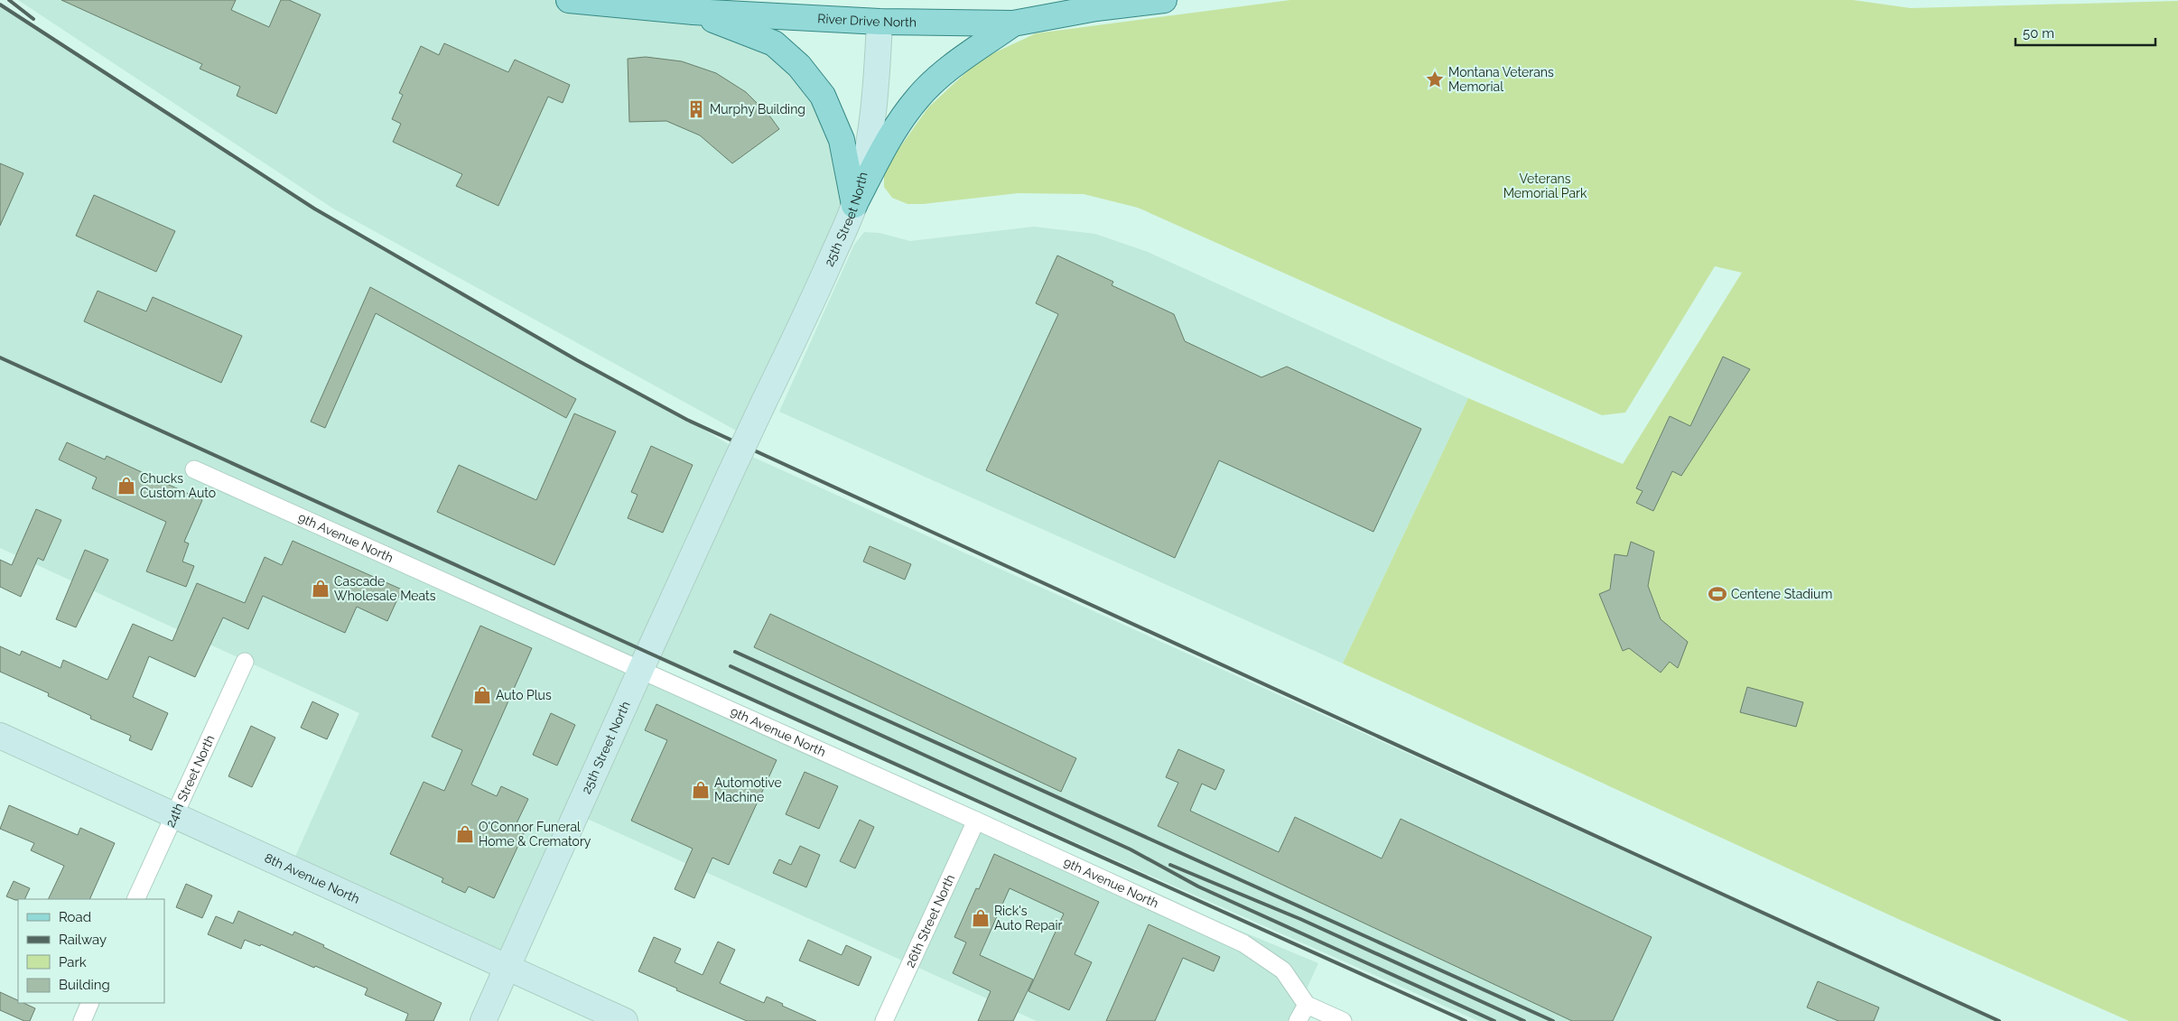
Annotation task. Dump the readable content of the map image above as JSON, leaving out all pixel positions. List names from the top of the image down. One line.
{"streets":{"main road":["River Drive North"],"street":["25th Street North","9th Avenue North","24th Street North","8th Avenue North","26th Street North"]},"crossings":[["River Drive North","25th Street North"],["25th Street North","9th Avenue North"],["25th Street North","8th Avenue North"],["9th Avenue North","26th Street North"],["24th Street North","8th Avenue North"]],"parks":["Veterans Memorial Park"],"places":{"place":["Montana Veterans Memorial"],"building":["Murphy Building"],"shop":["Chucks Custom Auto","Cascade Wholesale Meats","Auto Plus","Automotive Machine","O'Connor Funeral Home & Crematory","Rick's Auto Repair"],"sports":["Centene Stadium"]},"legend":["Road","Railway","Park","Building"],"scale_bar":"50 m"}
